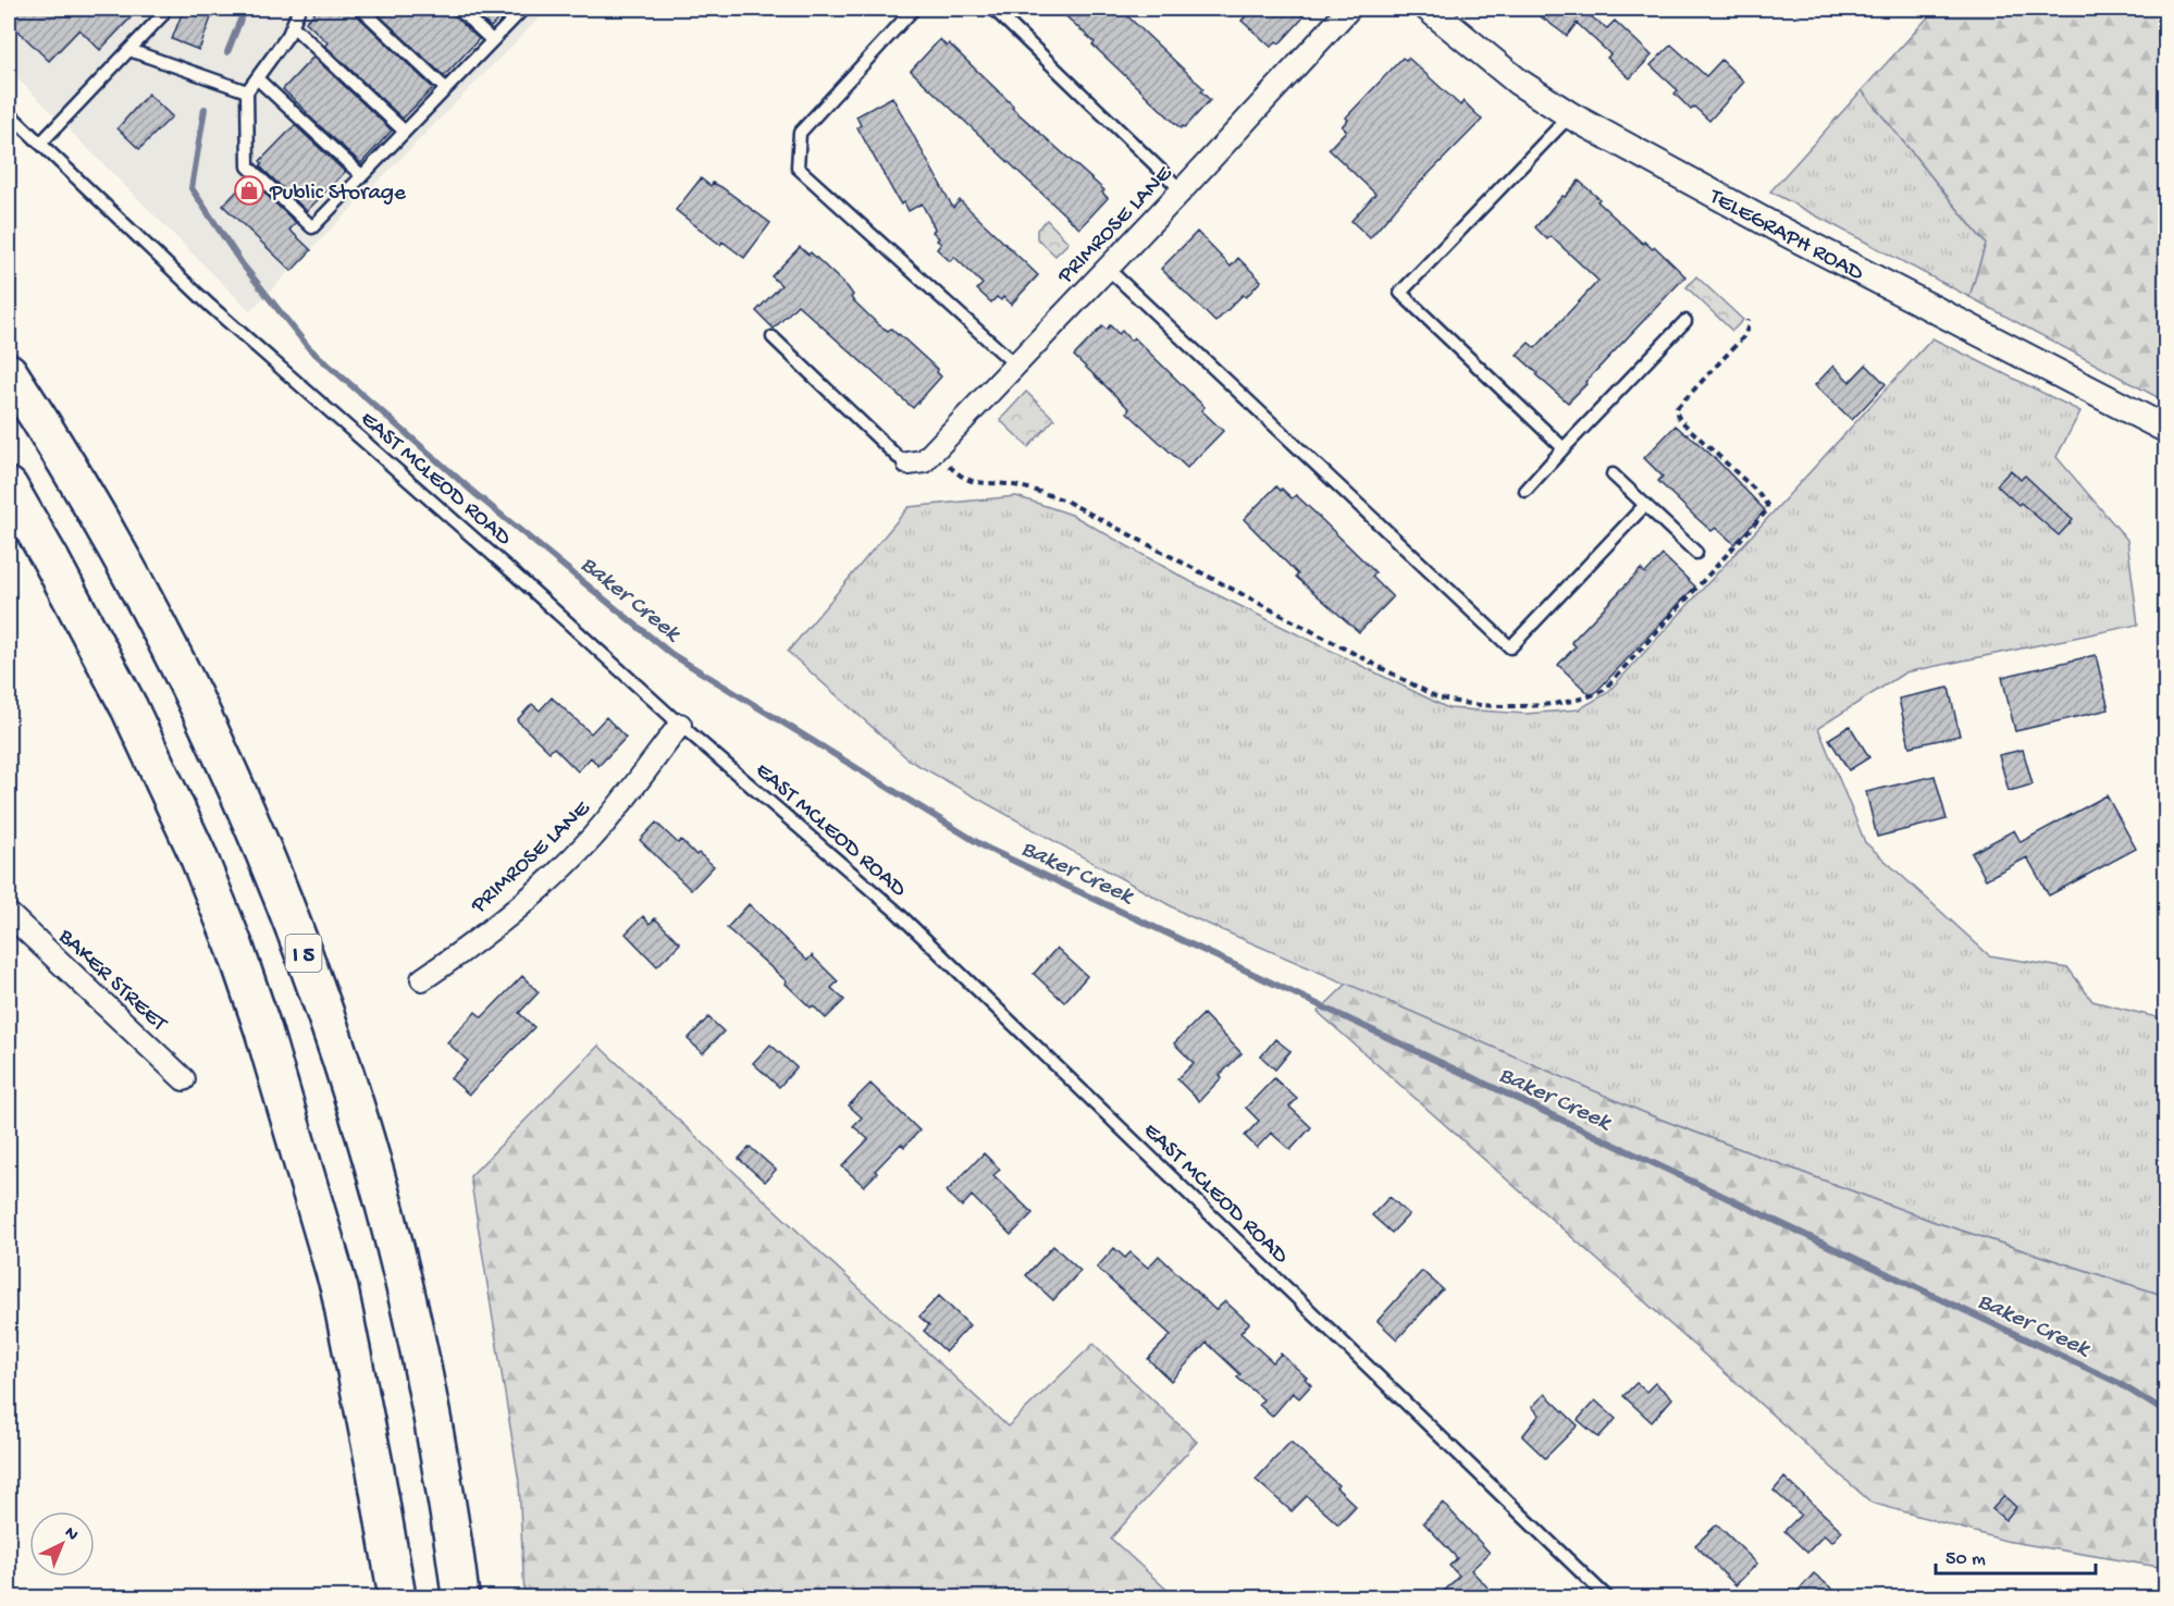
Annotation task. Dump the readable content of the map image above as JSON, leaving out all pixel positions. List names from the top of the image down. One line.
{"streets":{"highway":["I 5"],"street":["PRIMROSE LANE","TELEGRAPH ROAD","BAKER STREET"],"lane":["EAST MCLEOD ROAD"]},"crossings":[["PRIMROSE LANE","EAST MCLEOD ROAD"]],"water":["Baker Creek"],"places":{"shop":["Public Storage"]},"scale_bar":"50 m","north":"top right"}
